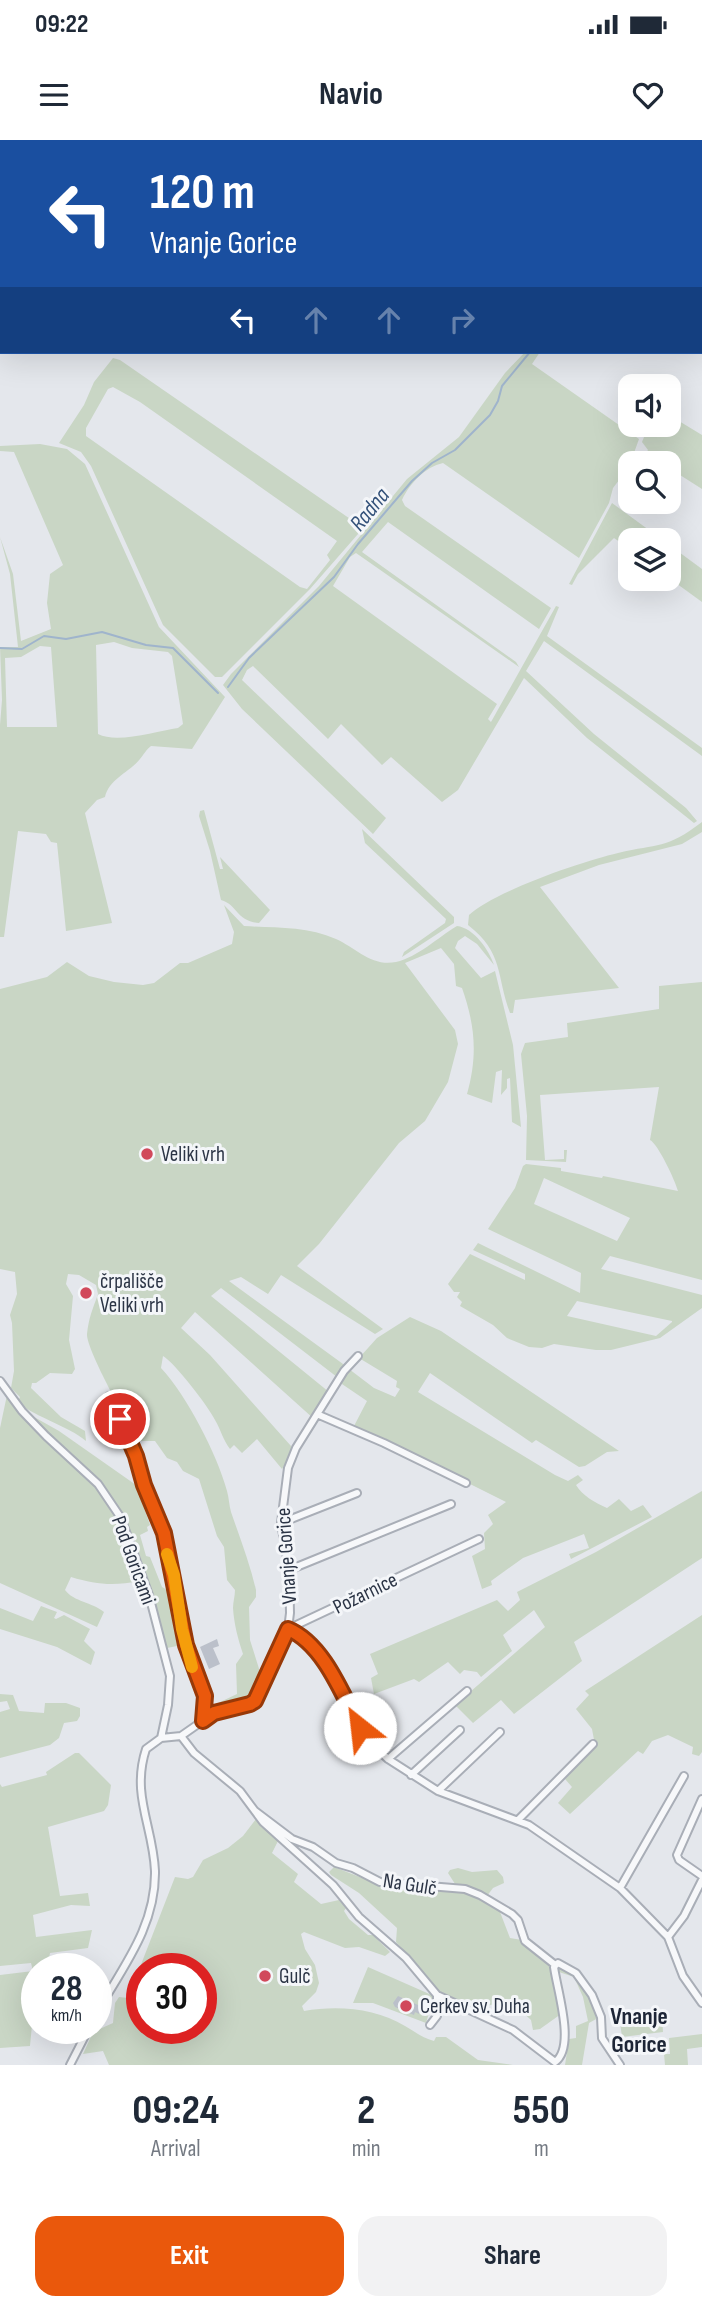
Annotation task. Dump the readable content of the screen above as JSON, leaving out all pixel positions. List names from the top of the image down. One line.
{"streets":{"street":["Vnanje Gorice","Pod Goricami","Požarnice","Na Gulč"]},"crossings":[["Vnanje Gorice","Pod Goricami"],["Vnanje Gorice","Požarnice"],["Vnanje Gorice","Na Gulč"]],"districts":["Vnanje Gorice"],"water":["Radna"],"places":["Veliki vrh","črpališče Veliki vrh","Gulč","Cerkev sv. Duha"],"page":{"status":"09:22","header":"Navio","turn":["120 m","Vnanje Gorice"],"speed":"28 km/h","limit":"30","eta":["09:24","Arrival","2","min","550","m"],"buttons":["Exit","Share"]}}
